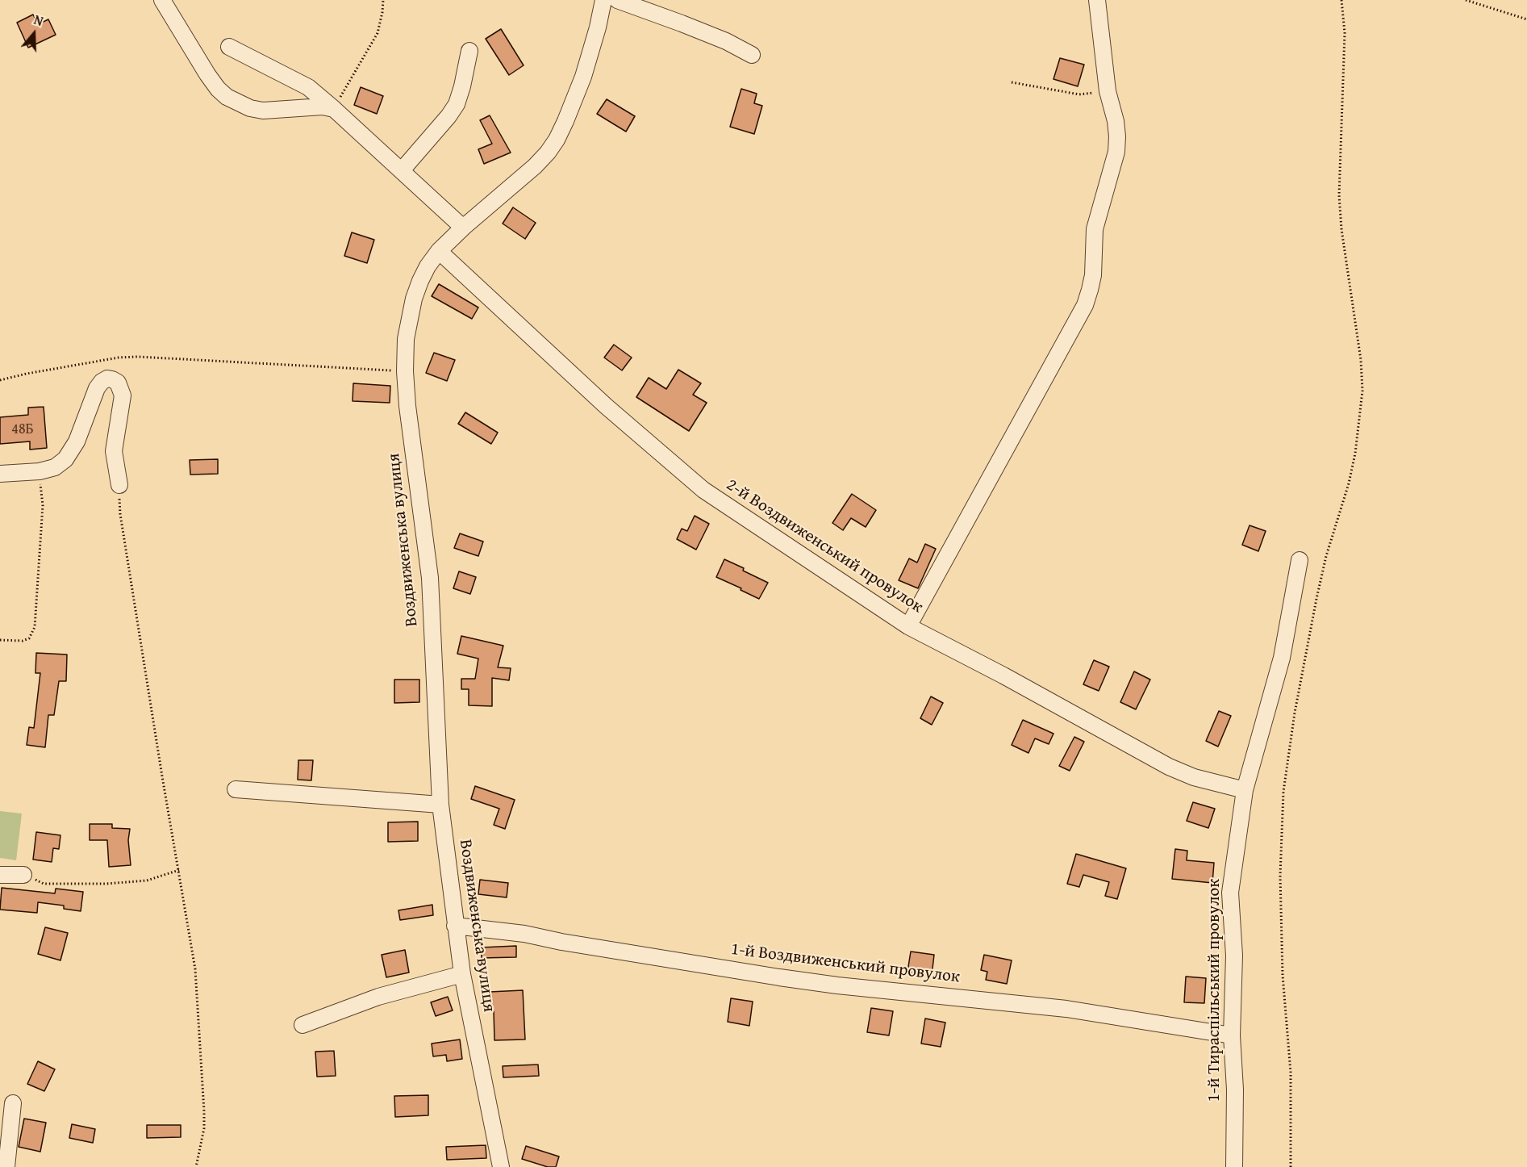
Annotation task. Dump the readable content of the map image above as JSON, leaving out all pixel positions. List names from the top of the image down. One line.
{"streets":{"street":["Воздвиженська вулиця","2-й Воздвиженський провулок","1-й Воздвиженський провулок","1-й Тираспільський провулок"]},"crossings":[["Воздвиженська вулиця","2-й Воздвиженський провулок"],["Воздвиженська вулиця","1-й Воздвиженський провулок"],["2-й Воздвиженський провулок","1-й Тираспільський провулок"],["1-й Воздвиженський провулок","1-й Тираспільський провулок"]],"house_numbers":["48Б"],"north":"top"}
